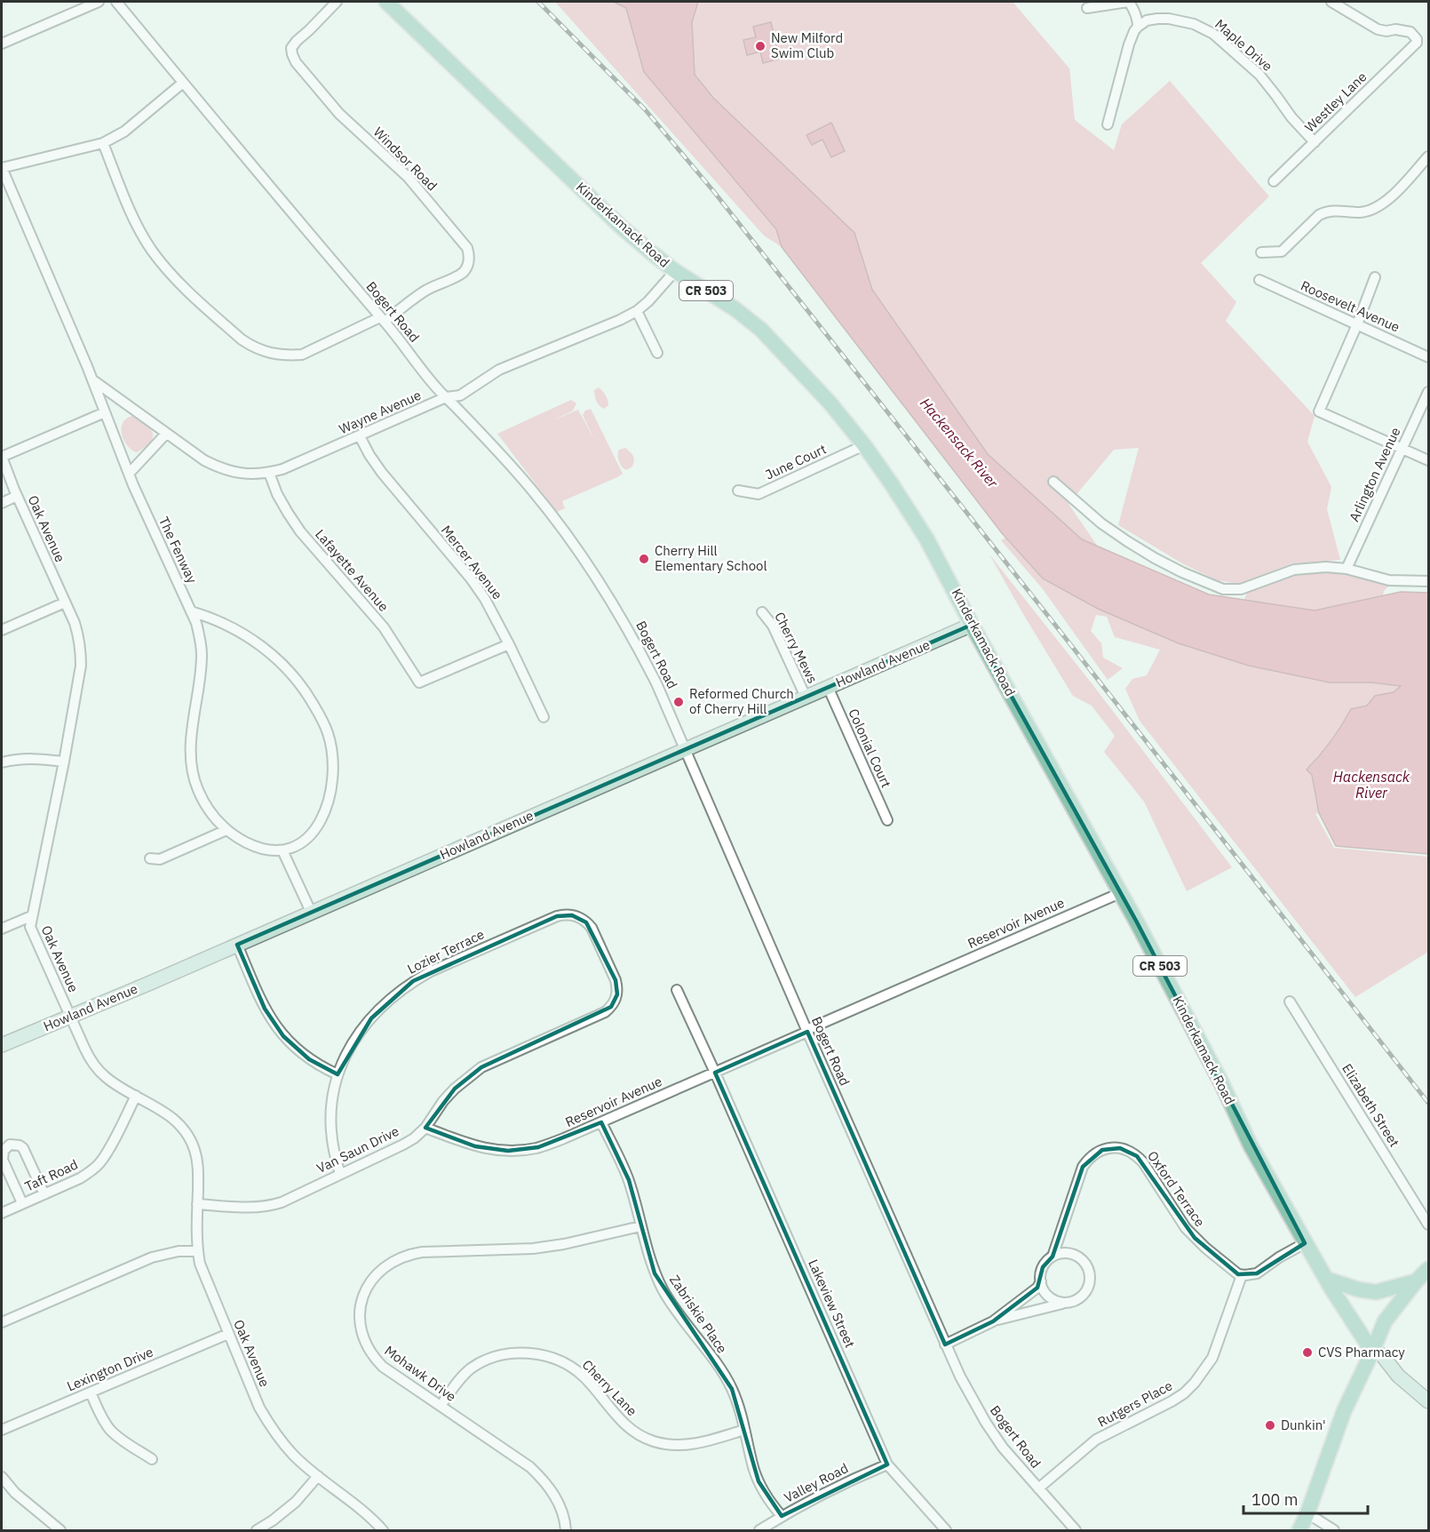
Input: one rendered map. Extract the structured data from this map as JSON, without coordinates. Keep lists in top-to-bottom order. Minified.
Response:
{"streets":{"main road":["Kinderkamack Road","CR 503"],"street":["Maple Drive","Westley Lane","Windsor Road","Roosevelt Avenue","Bogert Road","Wayne Avenue","June Court","Arlington Avenue","Oak Avenue","The Fenway","Mercer Avenue","Lafayette Avenue","Cherry Mews","Howland Avenue","Colonial Court","Reservoir Avenue","Lozier Terrace","Elizabeth Street","Van Saun Drive","Taft Road","Oxford Terrace","Lakeview Street","Zabriskie Place","Lexington Drive","Mohawk Drive","Cherry Lane","Rutgers Place","Valley Road"]},"crossings":[["Maple Drive","Westley Lane"],["Windsor Road","Bogert Road"],["Kinderkamack Road","Wayne Avenue"],["Kinderkamack Road","June Court"],["Kinderkamack Road","Howland Avenue"],["Kinderkamack Road","Reservoir Avenue"],["Bogert Road","Wayne Avenue"],["Bogert Road","Howland Avenue"],["Bogert Road","Reservoir Avenue"],["Bogert Road","Oxford Terrace"],["Bogert Road","Rutgers Place"],["Wayne Avenue","The Fenway"],["Wayne Avenue","Mercer Avenue"],["Wayne Avenue","Lafayette Avenue"],["Oak Avenue","Howland Avenue"],["Oak Avenue","Van Saun Drive"],["Oak Avenue","Taft Road"],["Oak Avenue","Lexington Drive"],["Mercer Avenue","Lafayette Avenue"],["Cherry Mews","Howland Avenue"],["Howland Avenue","Colonial Court"],["Reservoir Avenue","Van Saun Drive"],["Reservoir Avenue","Lakeview Street"],["Reservoir Avenue","Zabriskie Place"],["Lozier Terrace","Van Saun Drive"],["Oxford Terrace","Rutgers Place"],["Lakeview Street","Valley Road"],["Zabriskie Place","Mohawk Drive"],["Zabriskie Place","Cherry Lane"],["Zabriskie Place","Valley Road"],["Mohawk Drive","Cherry Lane"]],"water":["Hackensack River"],"places":["New Milford Swim Club","Cherry Hill Elementary School","Reformed Church of Cherry Hill","CVS Pharmacy","Dunkin'"],"scale_bar":"100 m"}
